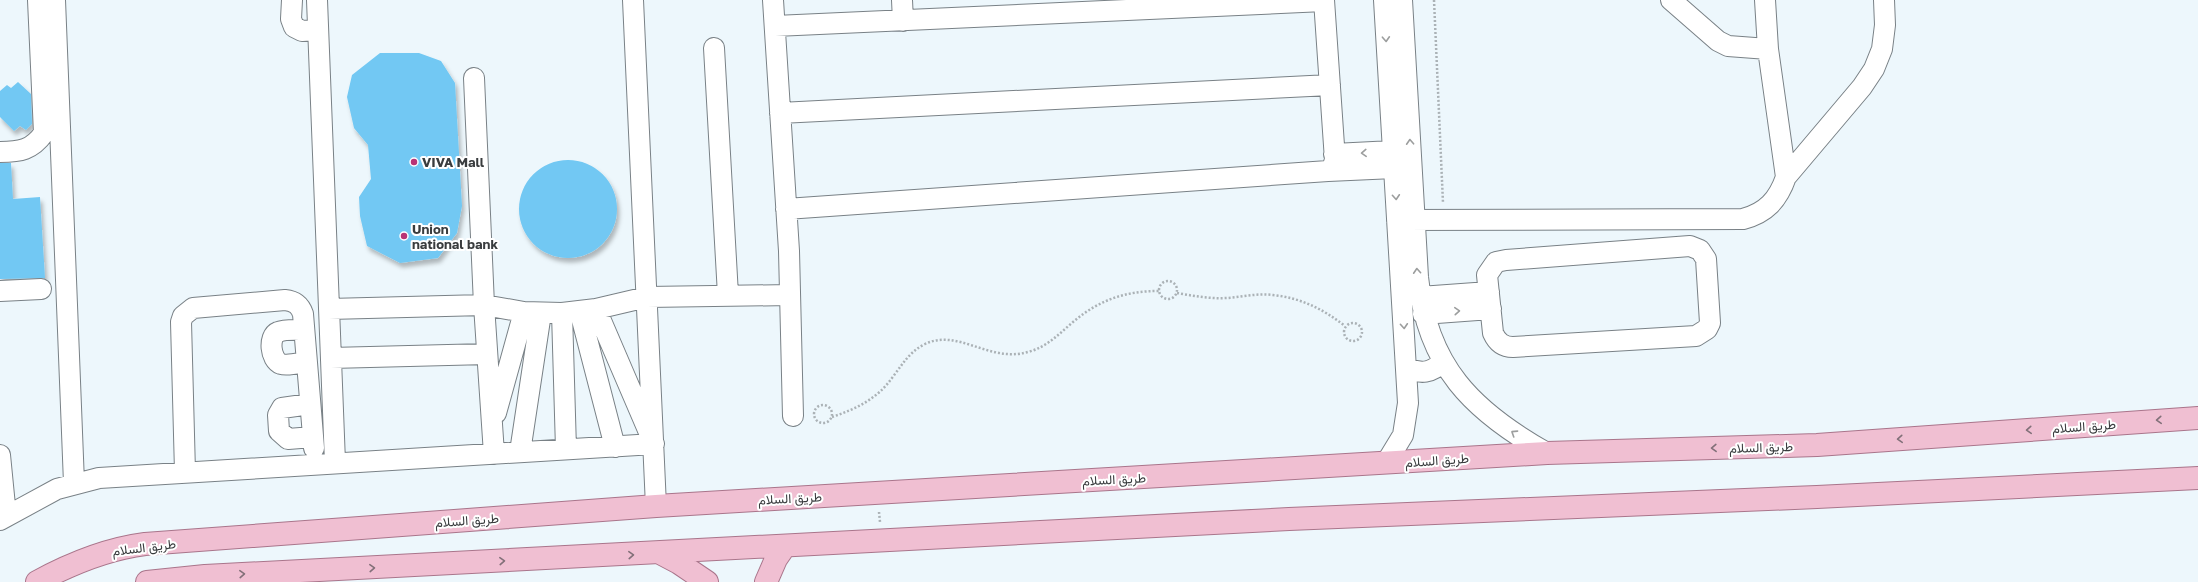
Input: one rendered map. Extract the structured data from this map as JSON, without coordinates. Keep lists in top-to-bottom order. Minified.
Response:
{"streets":{"main road":["طريق السلام"]},"places":["VIVA Mall","Union national bank"]}
